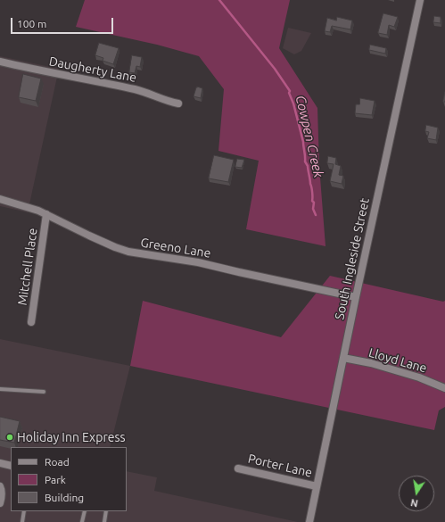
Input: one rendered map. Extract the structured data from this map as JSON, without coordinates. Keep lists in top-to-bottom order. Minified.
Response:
{"streets":{"street":["Daugherty Lane","Greeno Lane","South Ingleside Street","Mitchell Place","Lloyd Lane","Porter Lane"]},"crossings":[["Greeno Lane","South Ingleside Street"],["Greeno Lane","Mitchell Place"],["South Ingleside Street","Lloyd Lane"],["South Ingleside Street","Porter Lane"]],"water":["Cowpen Creek"],"places":["Holiday Inn Express"],"legend":["Road","Park","Building"],"scale_bar":"100 m","north":"bottom"}
